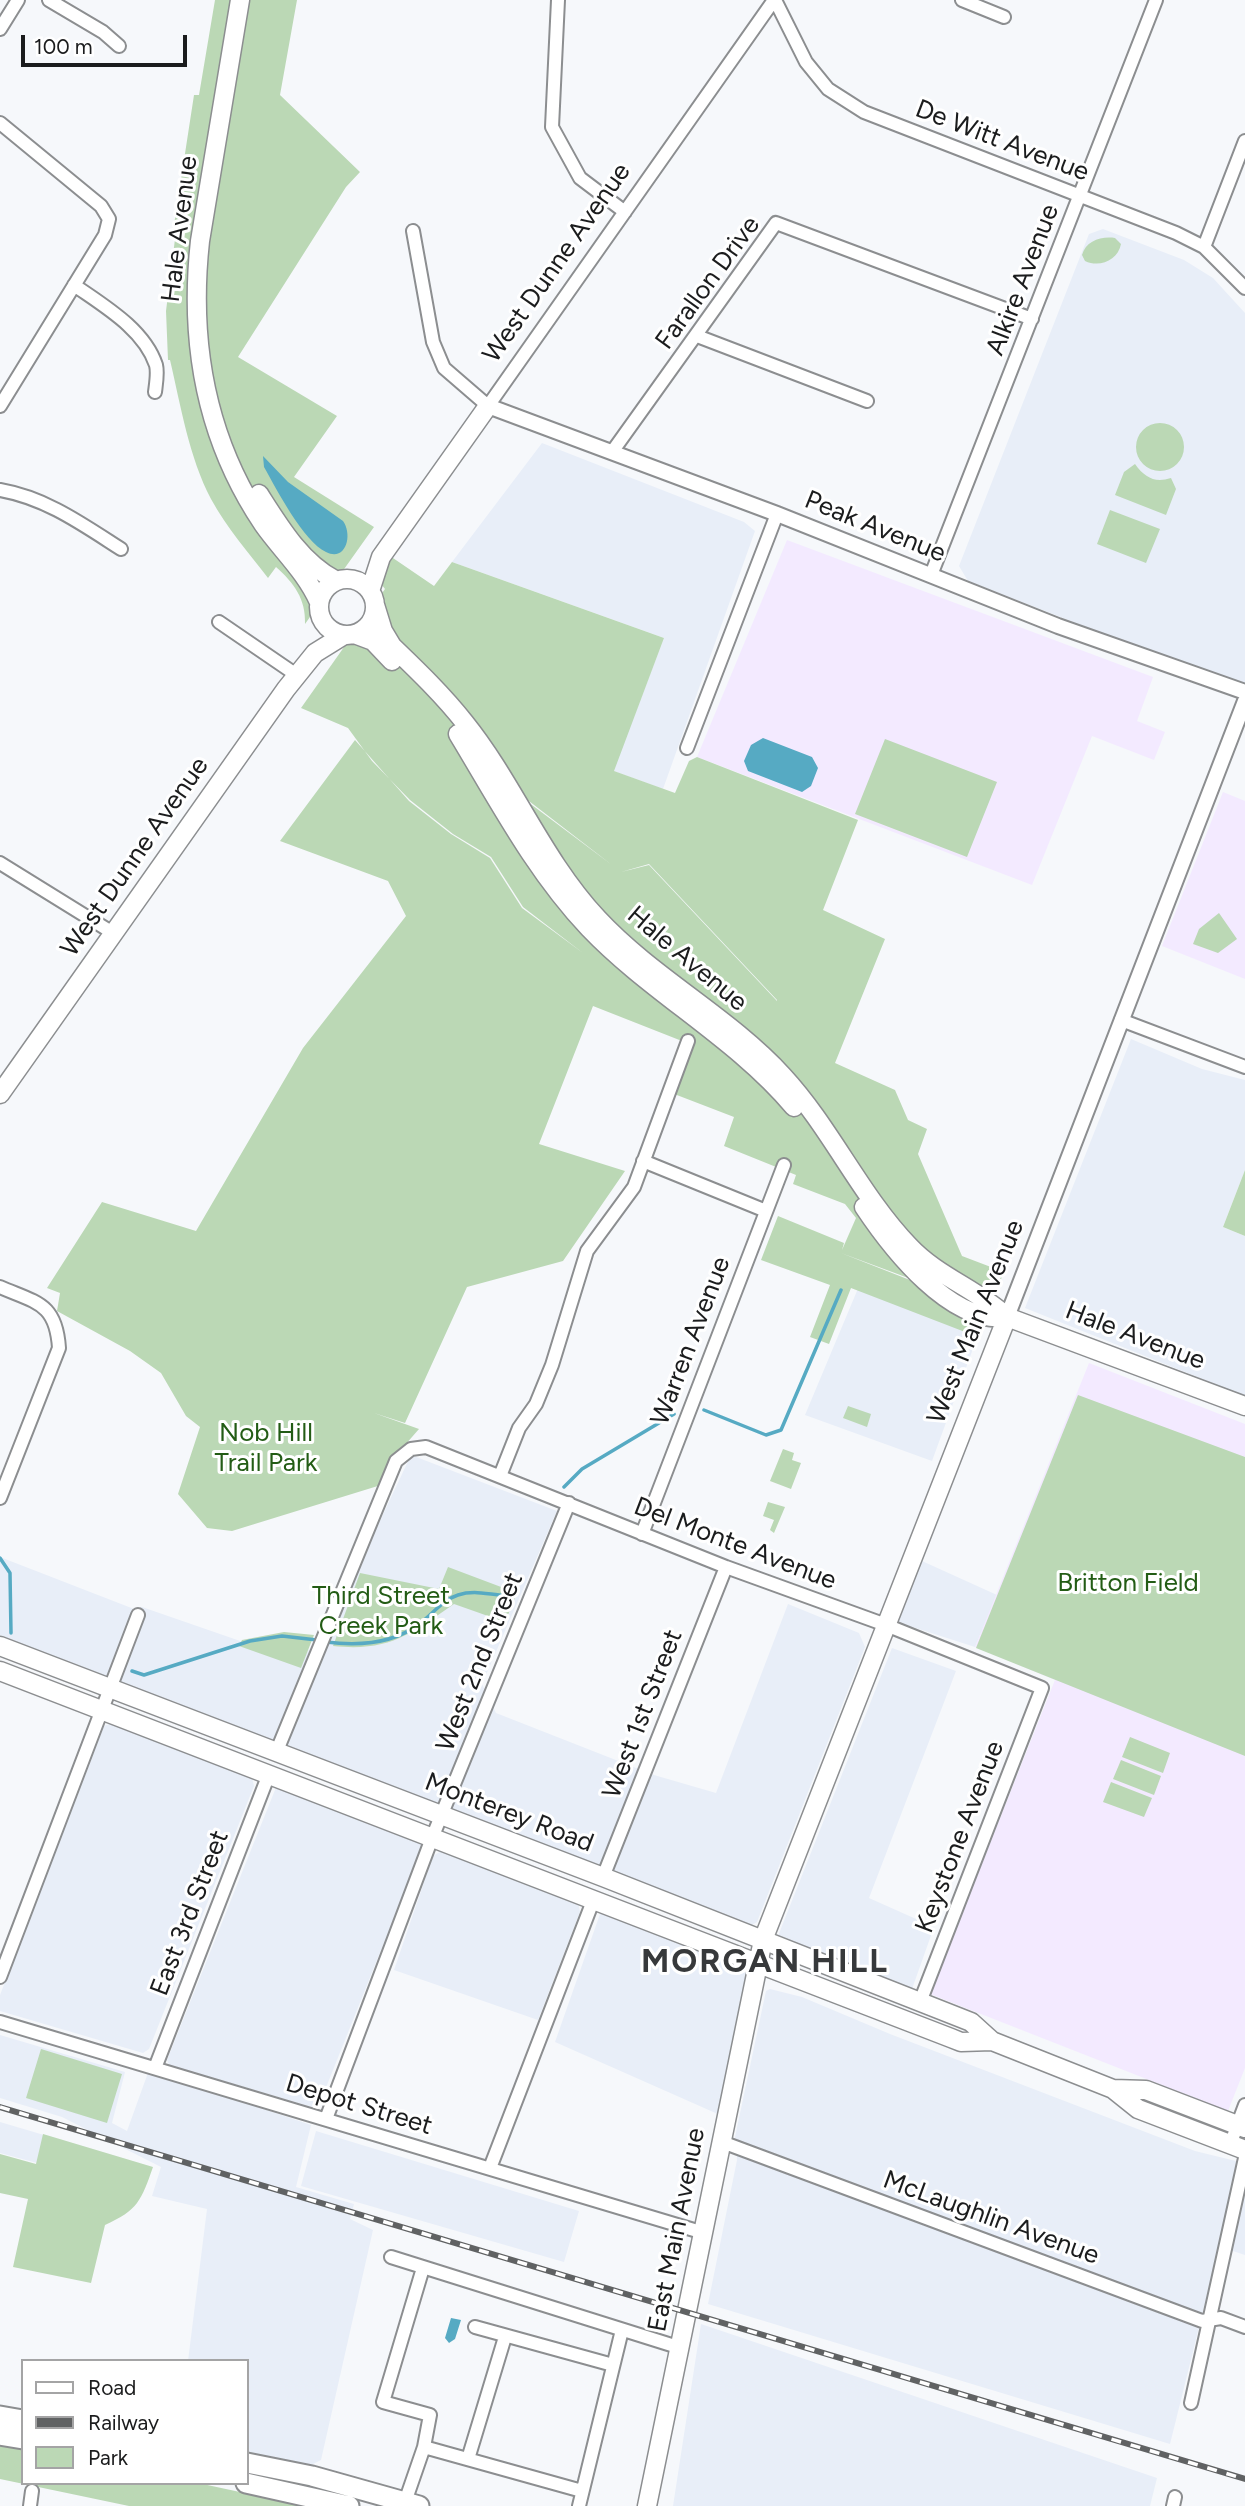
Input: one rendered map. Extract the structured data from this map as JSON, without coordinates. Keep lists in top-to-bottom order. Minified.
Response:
{"streets":{"main road":["Hale Avenue","West Dunne Avenue","West Main Avenue","Monterey Road","East Main Avenue"],"street":["De Witt Avenue","Alkire Avenue","Farallon Drive","Peak Avenue","Warren Avenue","Del Monte Avenue","West 2nd Street","West 1st Street","Keystone Avenue","East 3rd Street","Depot Street","McLaughlin Avenue"]},"crossings":[["De Witt Avenue","West Dunne Avenue"],["De Witt Avenue","Alkire Avenue"],["Hale Avenue","West Dunne Avenue"],["Hale Avenue","West Main Avenue"],["West Dunne Avenue","Peak Avenue"],["Alkire Avenue","Farallon Drive"],["Alkire Avenue","Peak Avenue"],["Farallon Drive","Peak Avenue"],["West Main Avenue","Del Monte Avenue"],["West Main Avenue","Monterey Road"],["West Main Avenue","East Main Avenue"],["Warren Avenue","Del Monte Avenue"],["Del Monte Avenue","West 2nd Street"],["Del Monte Avenue","West 1st Street"],["Del Monte Avenue","Monterey Road"],["Del Monte Avenue","Keystone Avenue"],["West 2nd Street","Monterey Road"],["West 2nd Street","Depot Street"],["West 1st Street","Monterey Road"],["Monterey Road","Keystone Avenue"],["Monterey Road","East 3rd Street"],["Monterey Road","East Main Avenue"],["East 3rd Street","Depot Street"],["Depot Street","East Main Avenue"],["McLaughlin Avenue","East Main Avenue"]],"districts":["MORGAN HILL"],"parks":["Nob Hill Trail Park","Britton Field","Third Street Creek Park"],"legend":["Road","Railway","Park"],"scale_bar":"100 m"}
